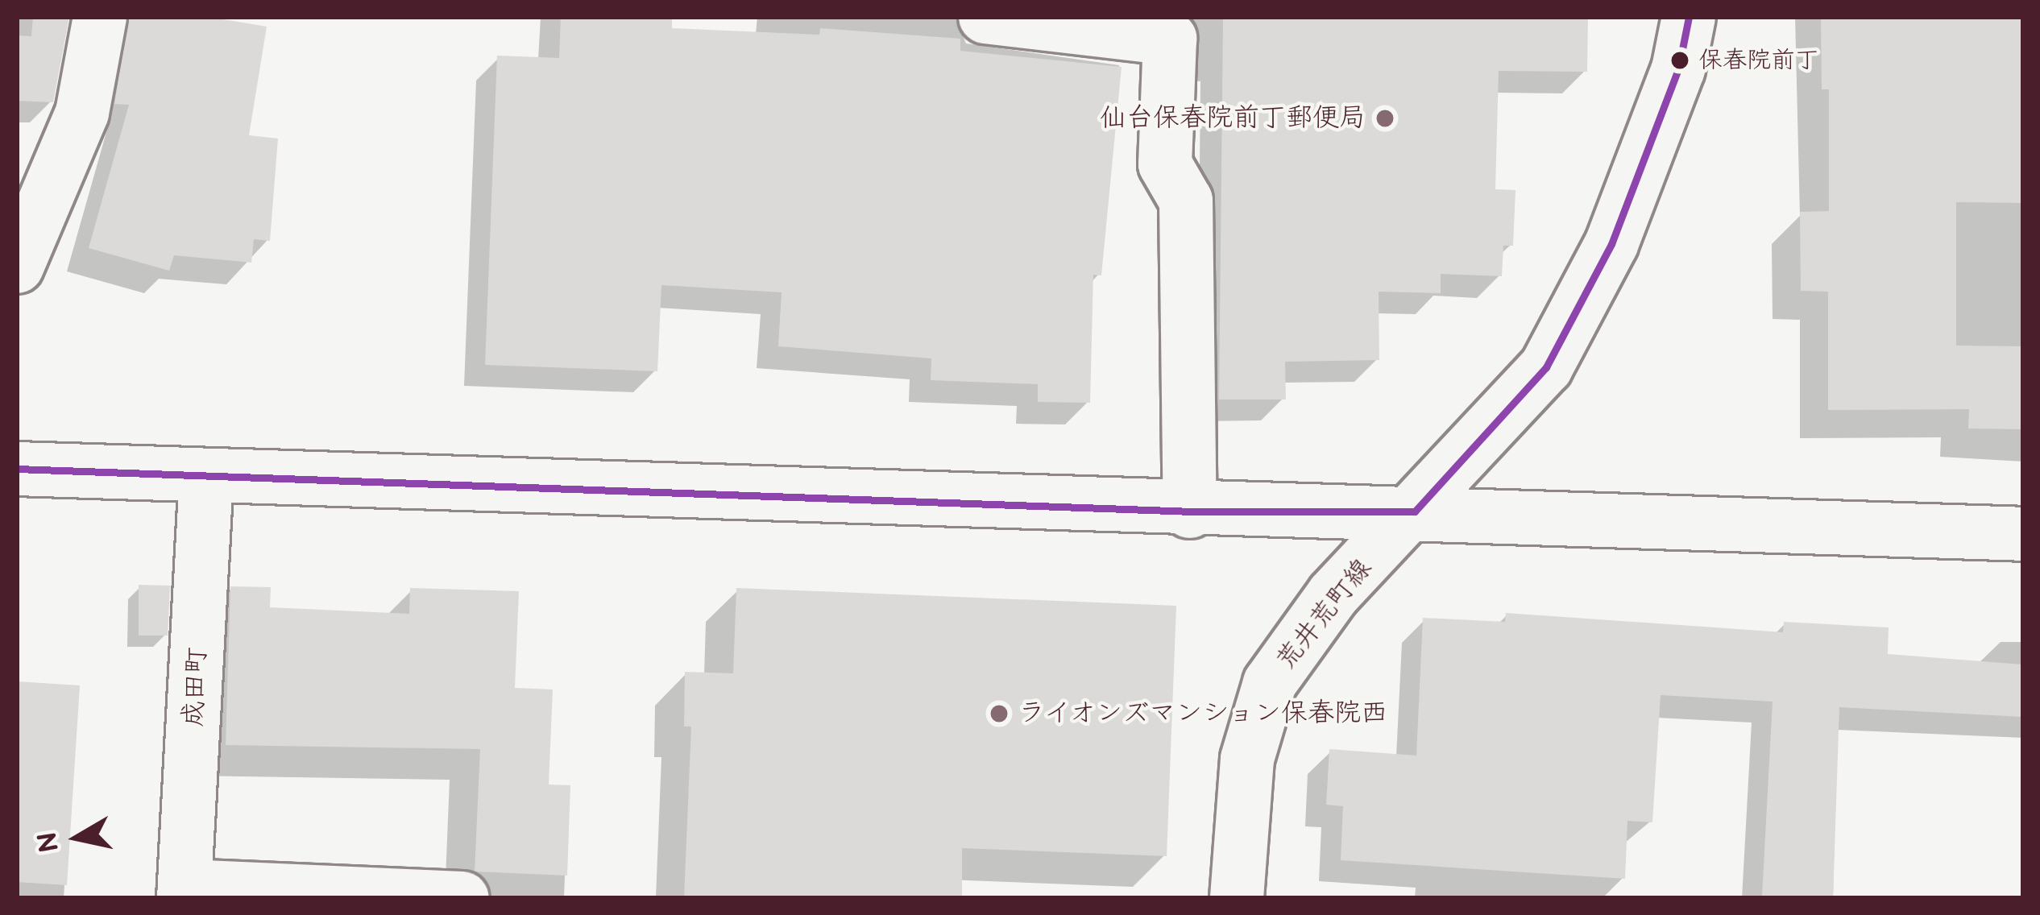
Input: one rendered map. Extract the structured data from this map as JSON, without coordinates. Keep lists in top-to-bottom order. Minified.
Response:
{"streets":{"street":["荒井荒町線","成田町"]},"places":["保春院前丁","仙台保春院前丁郵便局","ライオンズマンション保春院西"],"north":"left"}
